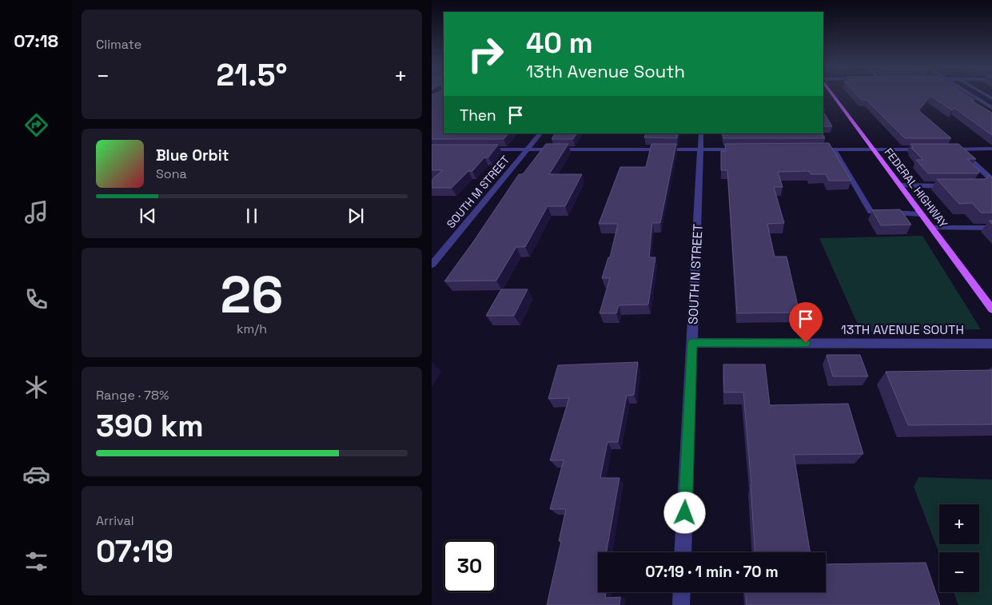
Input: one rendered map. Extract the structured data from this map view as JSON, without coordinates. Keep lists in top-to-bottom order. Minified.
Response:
{"streets":{"main road":["FEDERAL HIGHWAY"],"street":["SOUTH M STREET","SOUTH N STREET","13TH AVENUE SOUTH"]},"crossings":[["SOUTH N STREET","13TH AVENUE SOUTH"]],"page":{"tabs":"07:18","tile":["Climate",["26","km/h"],["Range · 78%","390 km"],["Arrival","07:19"]],"turn":["40 m","13th Avenue South"],"heat":["−","21.5°","+"],"then":"Then","song":["Blue Orbit","Sona"],"map_buttons":["+","−"],"limit":"30","trip":"07:19 · 1 min · 70 m"}}
